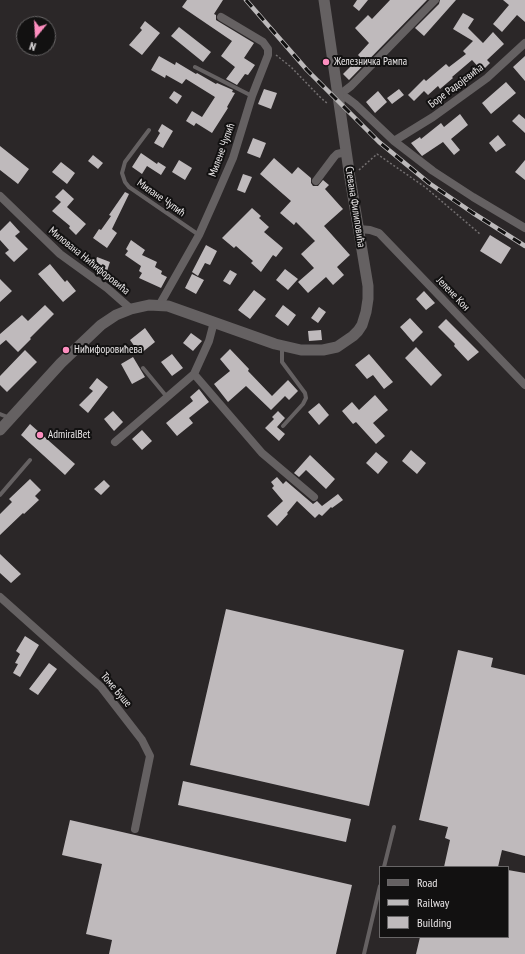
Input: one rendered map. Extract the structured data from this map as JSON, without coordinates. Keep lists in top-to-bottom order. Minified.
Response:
{"streets":{"main road":["Стевана Филиповића"],"street":["Боре Радојевића","Милене Чупић","Милована Нићифоровића","Јелене Кон","Томе Буше"],"lane":["Милане Чупић"]},"crossings":[["Милене Чупић","Милане Чупић"],["Милене Чупић","Стевана Филиповића"],["Стевана Филиповића","Милована Нићифоровића"],["Стевана Филиповића","Јелене Кон"]],"places":["Железничка Рампа","Нићифоровићева","AdmiralBet"],"legend":["Road","Railway","Building"],"north":"bottom"}
